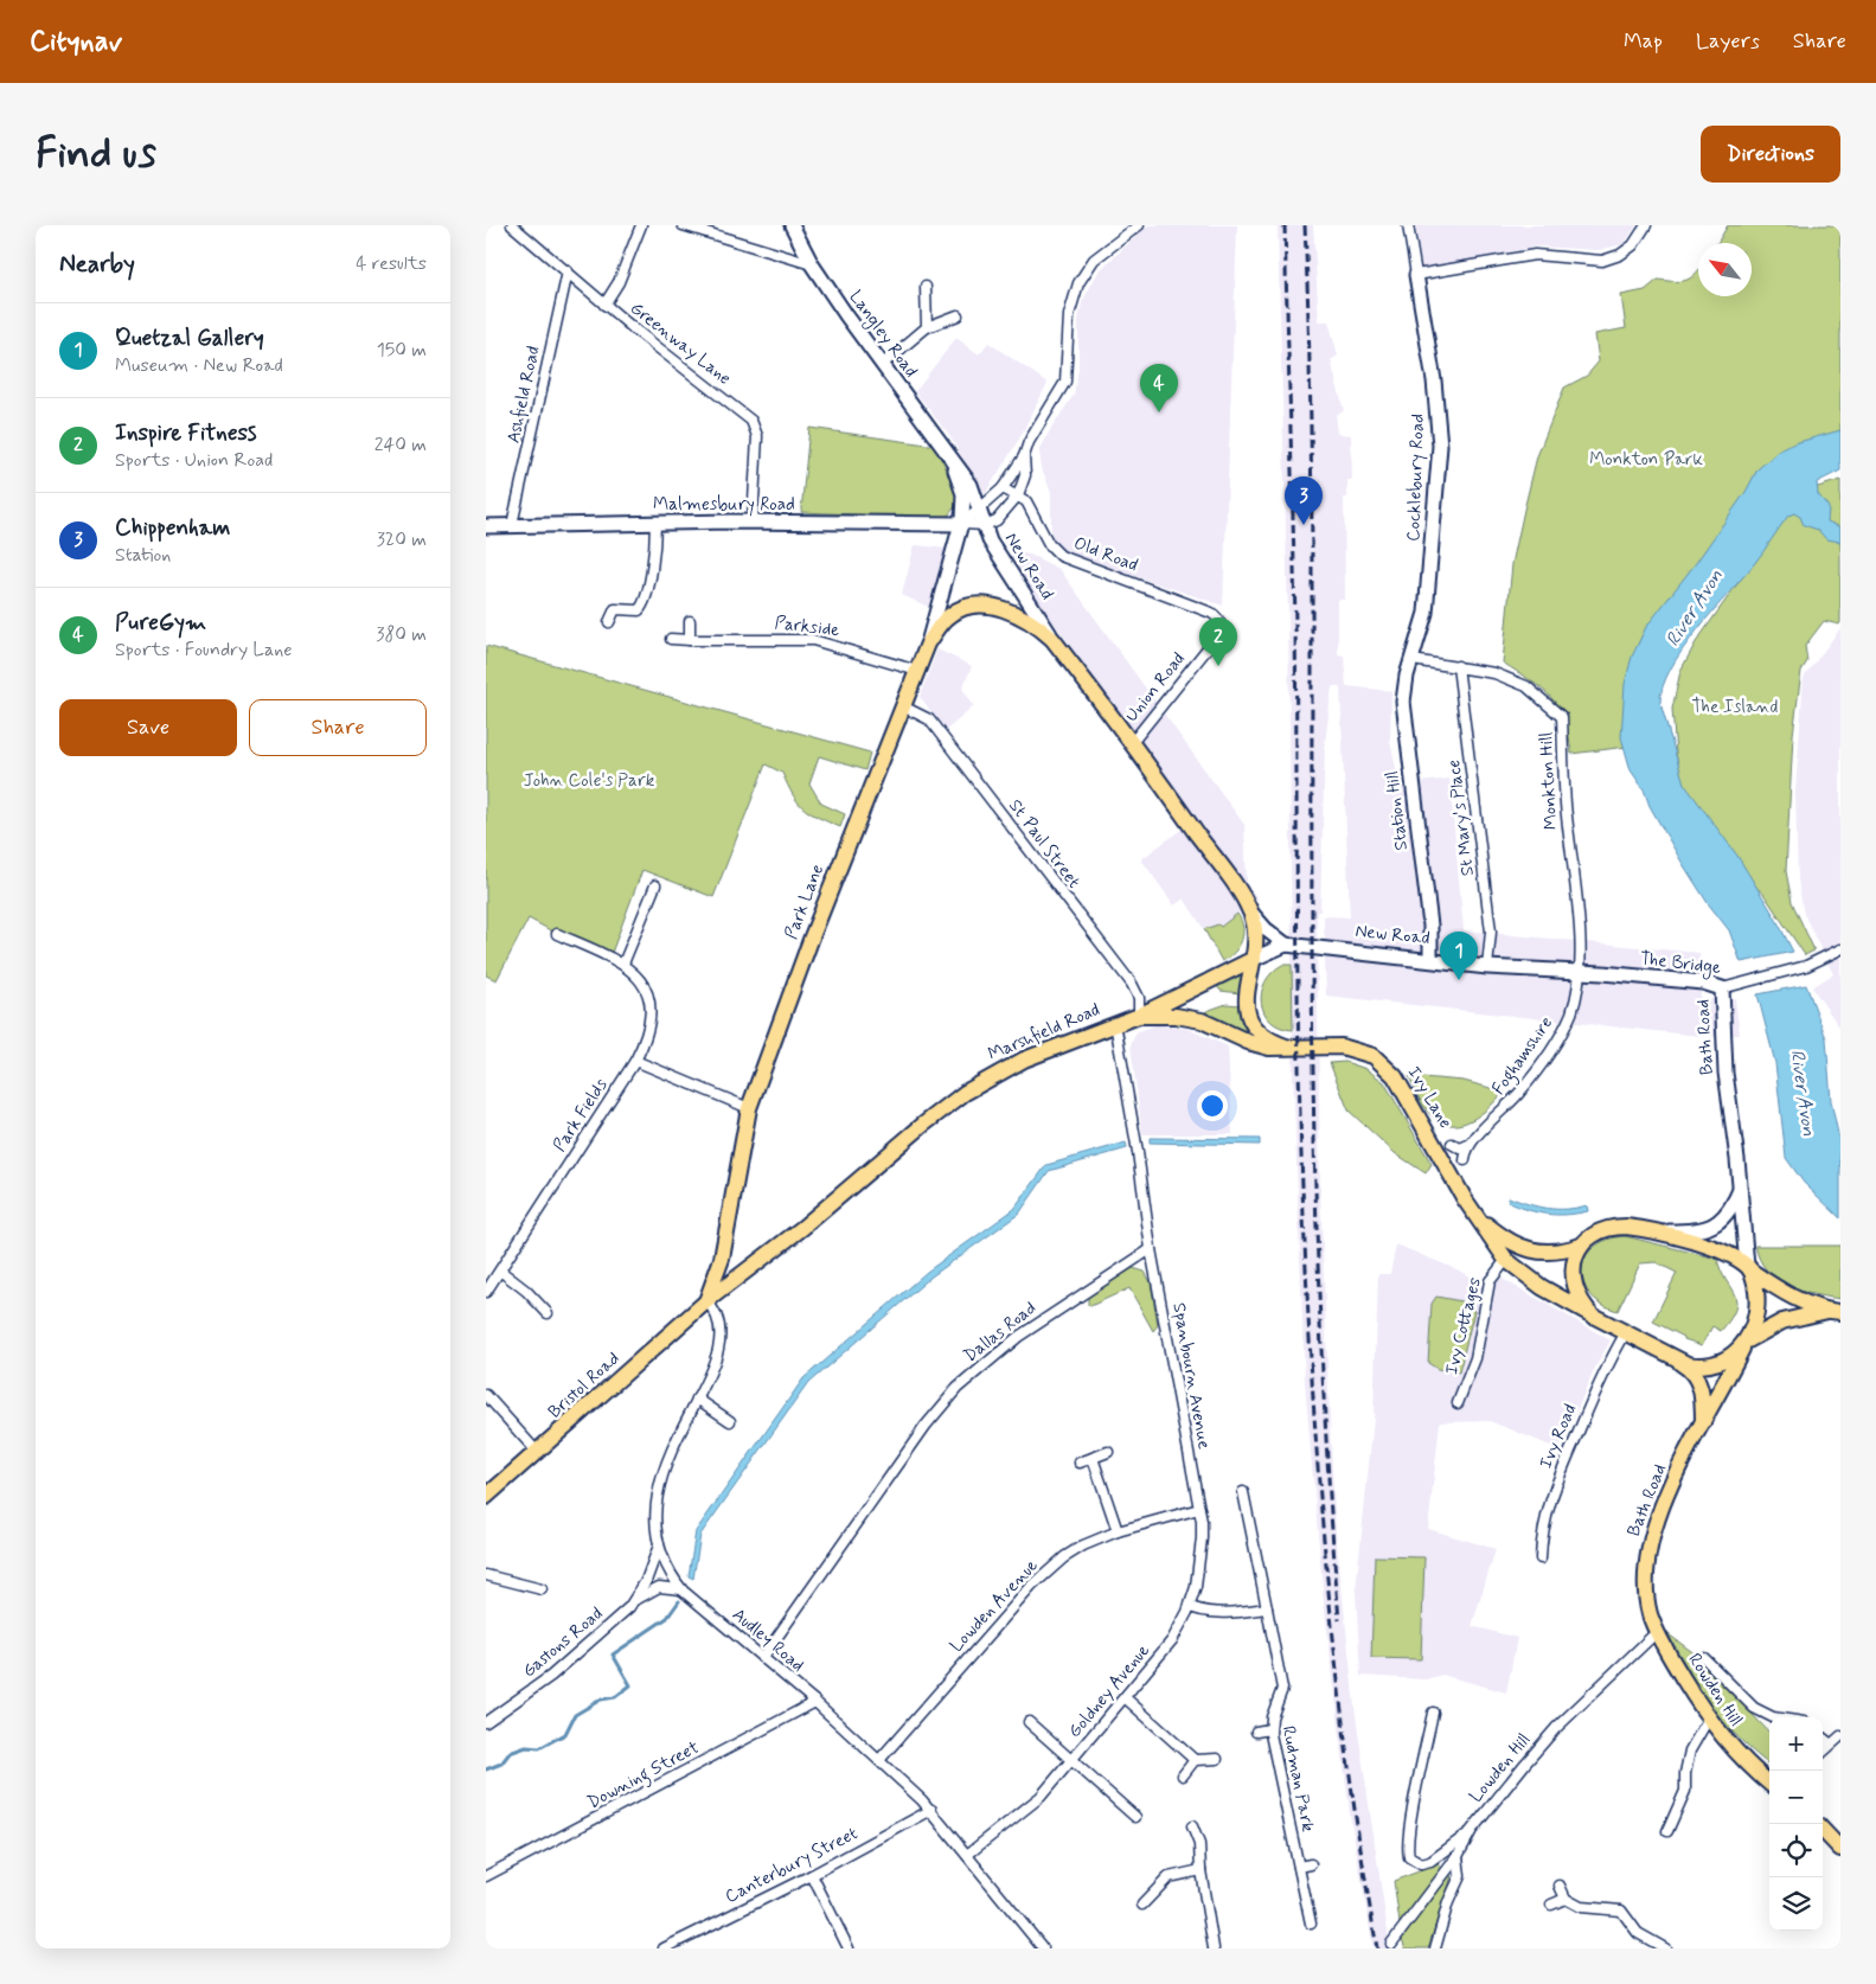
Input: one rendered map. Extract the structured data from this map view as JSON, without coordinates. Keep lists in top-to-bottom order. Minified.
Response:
{"streets":{"main road":["New Road","Park Lane","Marshfield Road","Bath Road","Ivy Lane","Bristol Road","Rowden Hill"],"street":["Langley Road","Greenway Lane","Ashfield Road","Cocklebury Road","Malmesbury Road","Old Road","Parkside","Union Road","Monkton Hill","Station Hill","St Mary's Place","St Paul Street","The Bridge","Foghamshire","Park Fields","Ivy Cottages","Dallas Road","Spanbourn Avenue","Ivy Road","Lowden Avenue","Audley Road","Gastons Road","Goldney Avenue","Lowden Hill","Downing Street","Rudman Park","Canterbury Street"]},"crossings":[["Langley Road","Malmesbury Road"],["Langley Road","New Road"],["Langley Road","Park Lane"],["Greenway Lane","Ashfield Road"],["Greenway Lane","Malmesbury Road"],["Ashfield Road","Malmesbury Road"],["Cocklebury Road","Monkton Hill"],["Cocklebury Road","Station Hill"],["Malmesbury Road","Park Lane"],["Old Road","Union Road"],["New Road","Union Road"],["New Road","Monkton Hill"],["New Road","Station Hill"],["New Road","St Mary's Place"],["New Road","Park Lane"],["New Road","The Bridge"],["New Road","Marshfield Road"],["New Road","Foghamshire"],["New Road","Ivy Lane"],["Parkside","Park Lane"],["Monkton Hill","Station Hill"],["Monkton Hill","St Mary's Place"],["Monkton Hill","The Bridge"],["Monkton Hill","Foghamshire"],["St Paul Street","Park Lane"],["St Paul Street","Marshfield Road"],["St Paul Street","Ivy Lane"],["Park Lane","Marshfield Road"],["Park Lane","Bristol Road"],["Park Lane","Audley Road"],["The Bridge","Bath Road"],["The Bridge","Foghamshire"],["Marshfield Road","Ivy Lane"],["Marshfield Road","Bristol Road"],["Marshfield Road","Audley Road"],["Bath Road","Ivy Lane"],["Bath Road","Ivy Road"],["Bath Road","Rowden Hill"],["Bath Road","Lowden Hill"],["Ivy Lane","Ivy Cottages"],["Ivy Lane","Ivy Road"],["Dallas Road","Spanbourn Avenue"],["Dallas Road","Audley Road"],["Spanbourn Avenue","Lowden Avenue"],["Spanbourn Avenue","Goldney Avenue"],["Bristol Road","Audley Road"],["Lowden Avenue","Audley Road"],["Lowden Avenue","Goldney Avenue"],["Audley Road","Gastons Road"],["Audley Road","Goldney Avenue"],["Audley Road","Downing Street"],["Audley Road","Canterbury Street"],["Rowden Hill","Lowden Hill"]],"water":["River Avon"],"parks":["Monkton Park","The Island","John Cole's Park"],"north":"top left","page":{"header":"Citynav","nav":["Map","Layers","Share"],"buttons":["Directions",["Save","Share"]],"title":"Find us","heading":["Nearby","4 results"],"list":[{"mark":"1","name":"Quetzal Gallery","note":"Museum · New Road","value":"150 m"},{"mark":"2","name":"Inspire Fitness","note":"Sports · Union Road","value":"240 m"},{"mark":"3","name":"Chippenham","note":"Station","value":"320 m"},{"mark":"4","name":"PureGym","note":"Sports · Foundry Lane","value":"380 m"}],"pins":["4","3","2","1"],"map_buttons":["+","−"]}}
